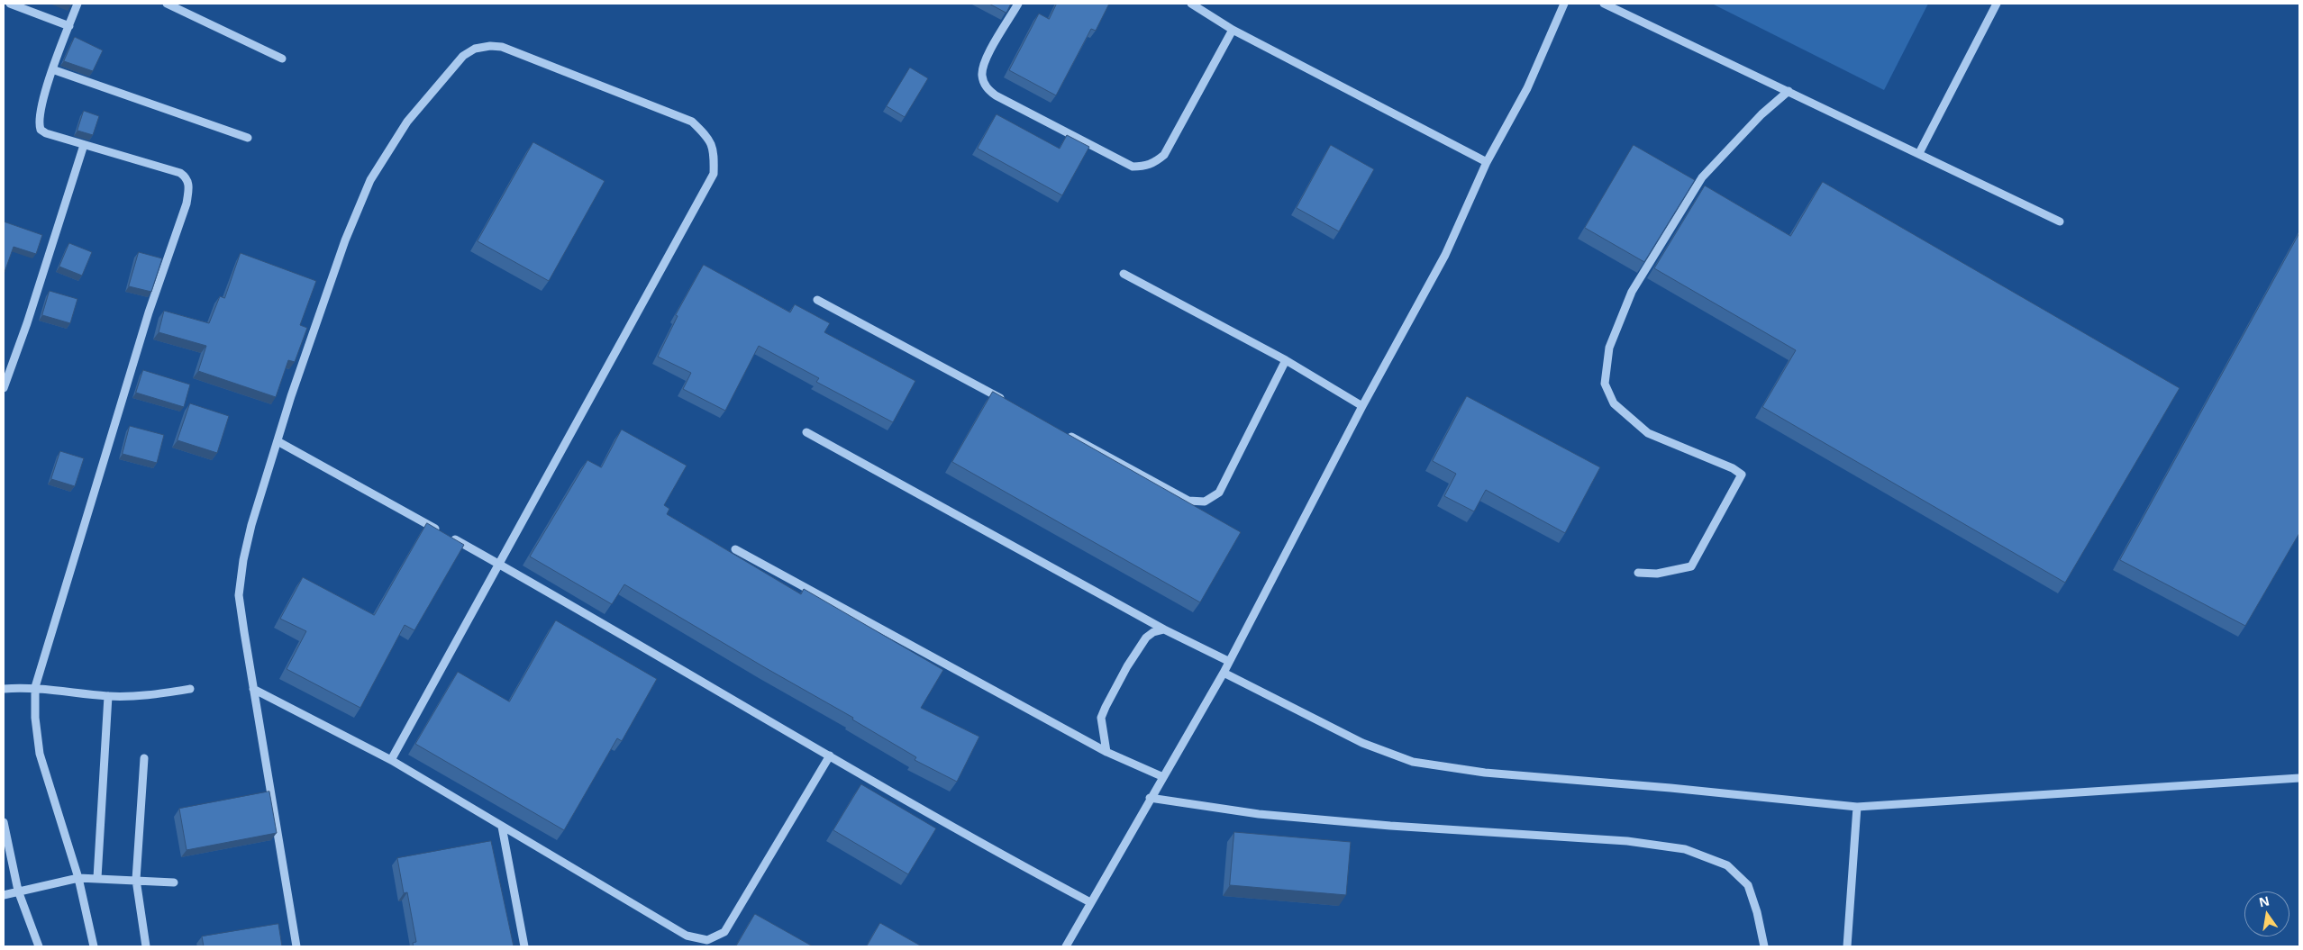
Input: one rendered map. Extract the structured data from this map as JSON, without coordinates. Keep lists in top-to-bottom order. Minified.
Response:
{"north":"top"}
